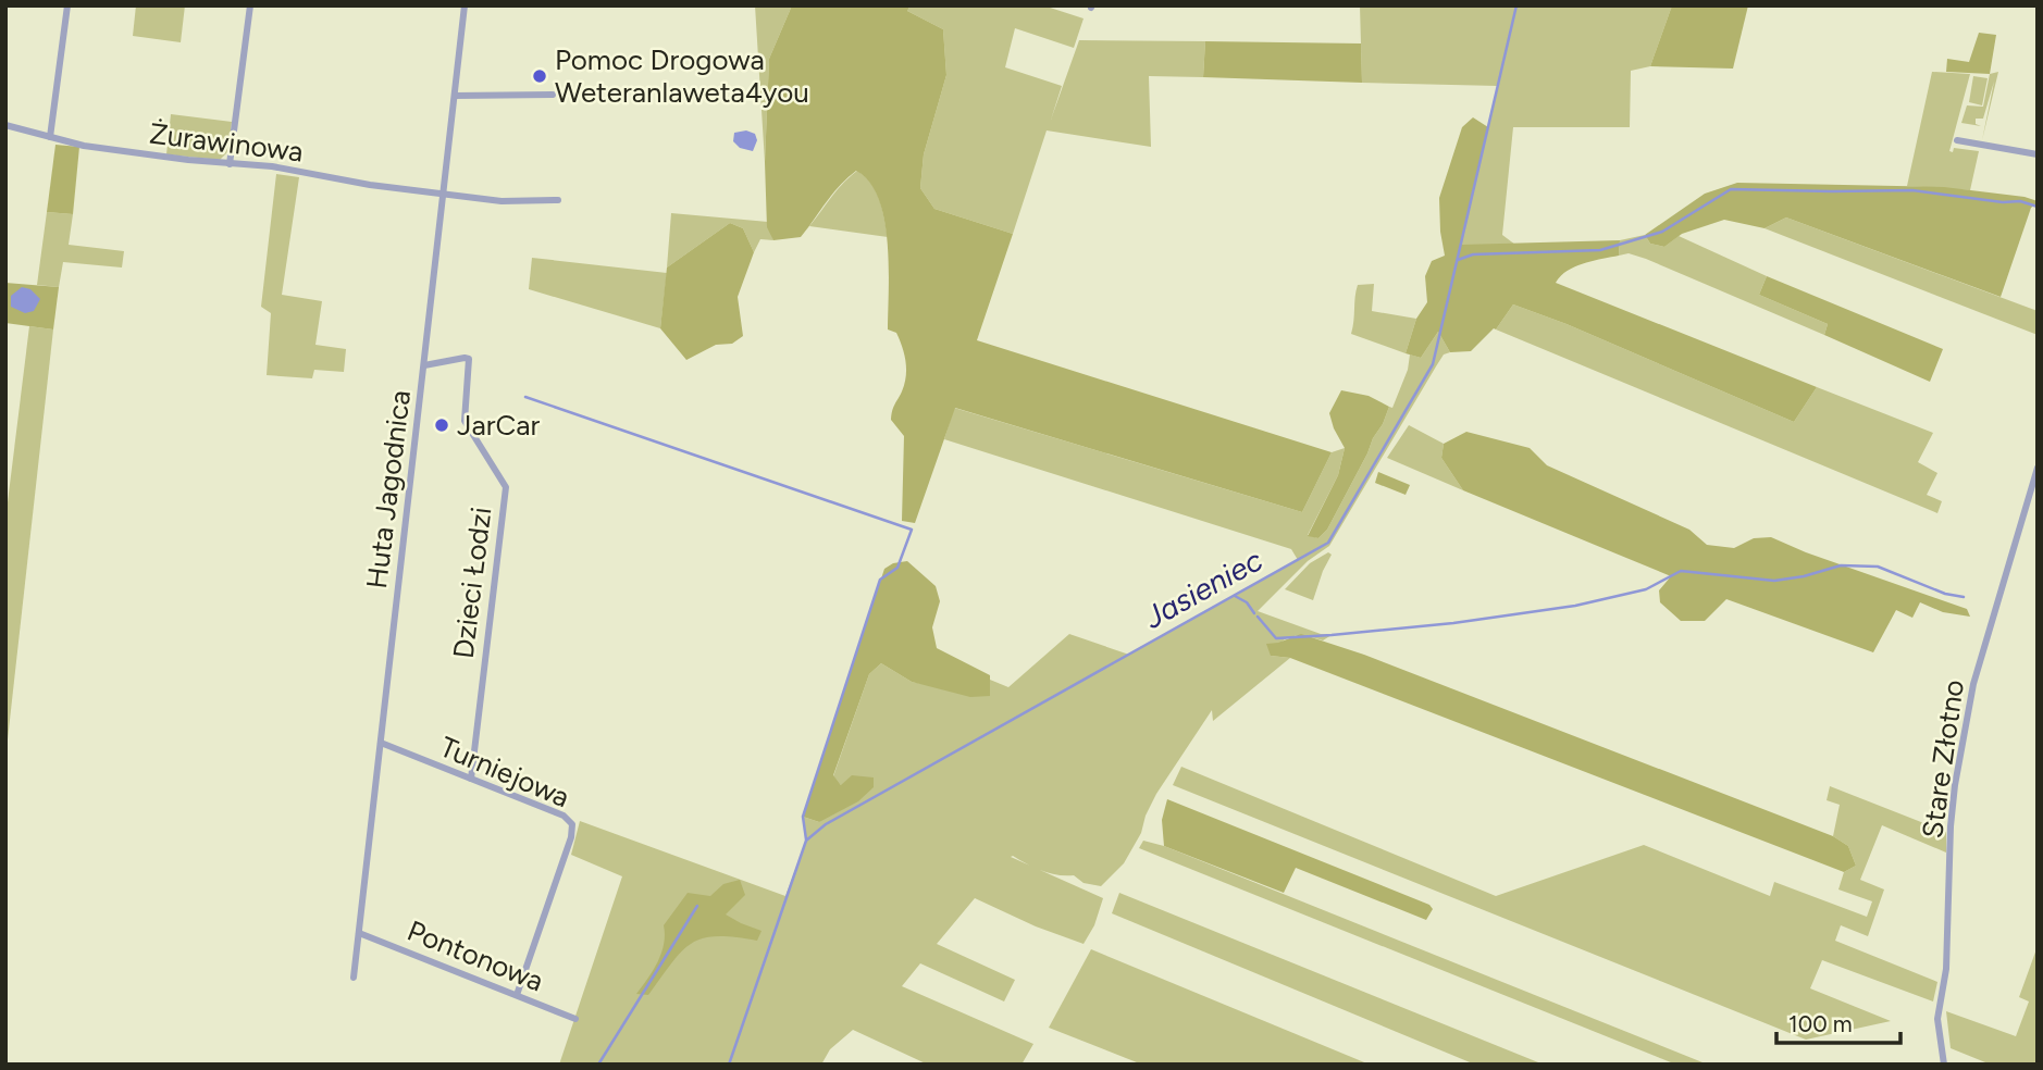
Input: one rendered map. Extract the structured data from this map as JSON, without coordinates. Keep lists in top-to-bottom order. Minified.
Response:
{"streets":{"street":["Żurawinowa","Huta Jagodnica","Dzieci Łodzi","Stare Złotno","Turniejowa","Pontonowa"]},"crossings":[["Żurawinowa","Huta Jagodnica"],["Huta Jagodnica","Dzieci Łodzi"],["Huta Jagodnica","Turniejowa"],["Huta Jagodnica","Pontonowa"],["Dzieci Łodzi","Turniejowa"],["Turniejowa","Pontonowa"]],"water":["Jasieniec"],"places":["Pomoc Drogowa Weteranlaweta4you","JarCar"],"scale_bar":"100 m"}
